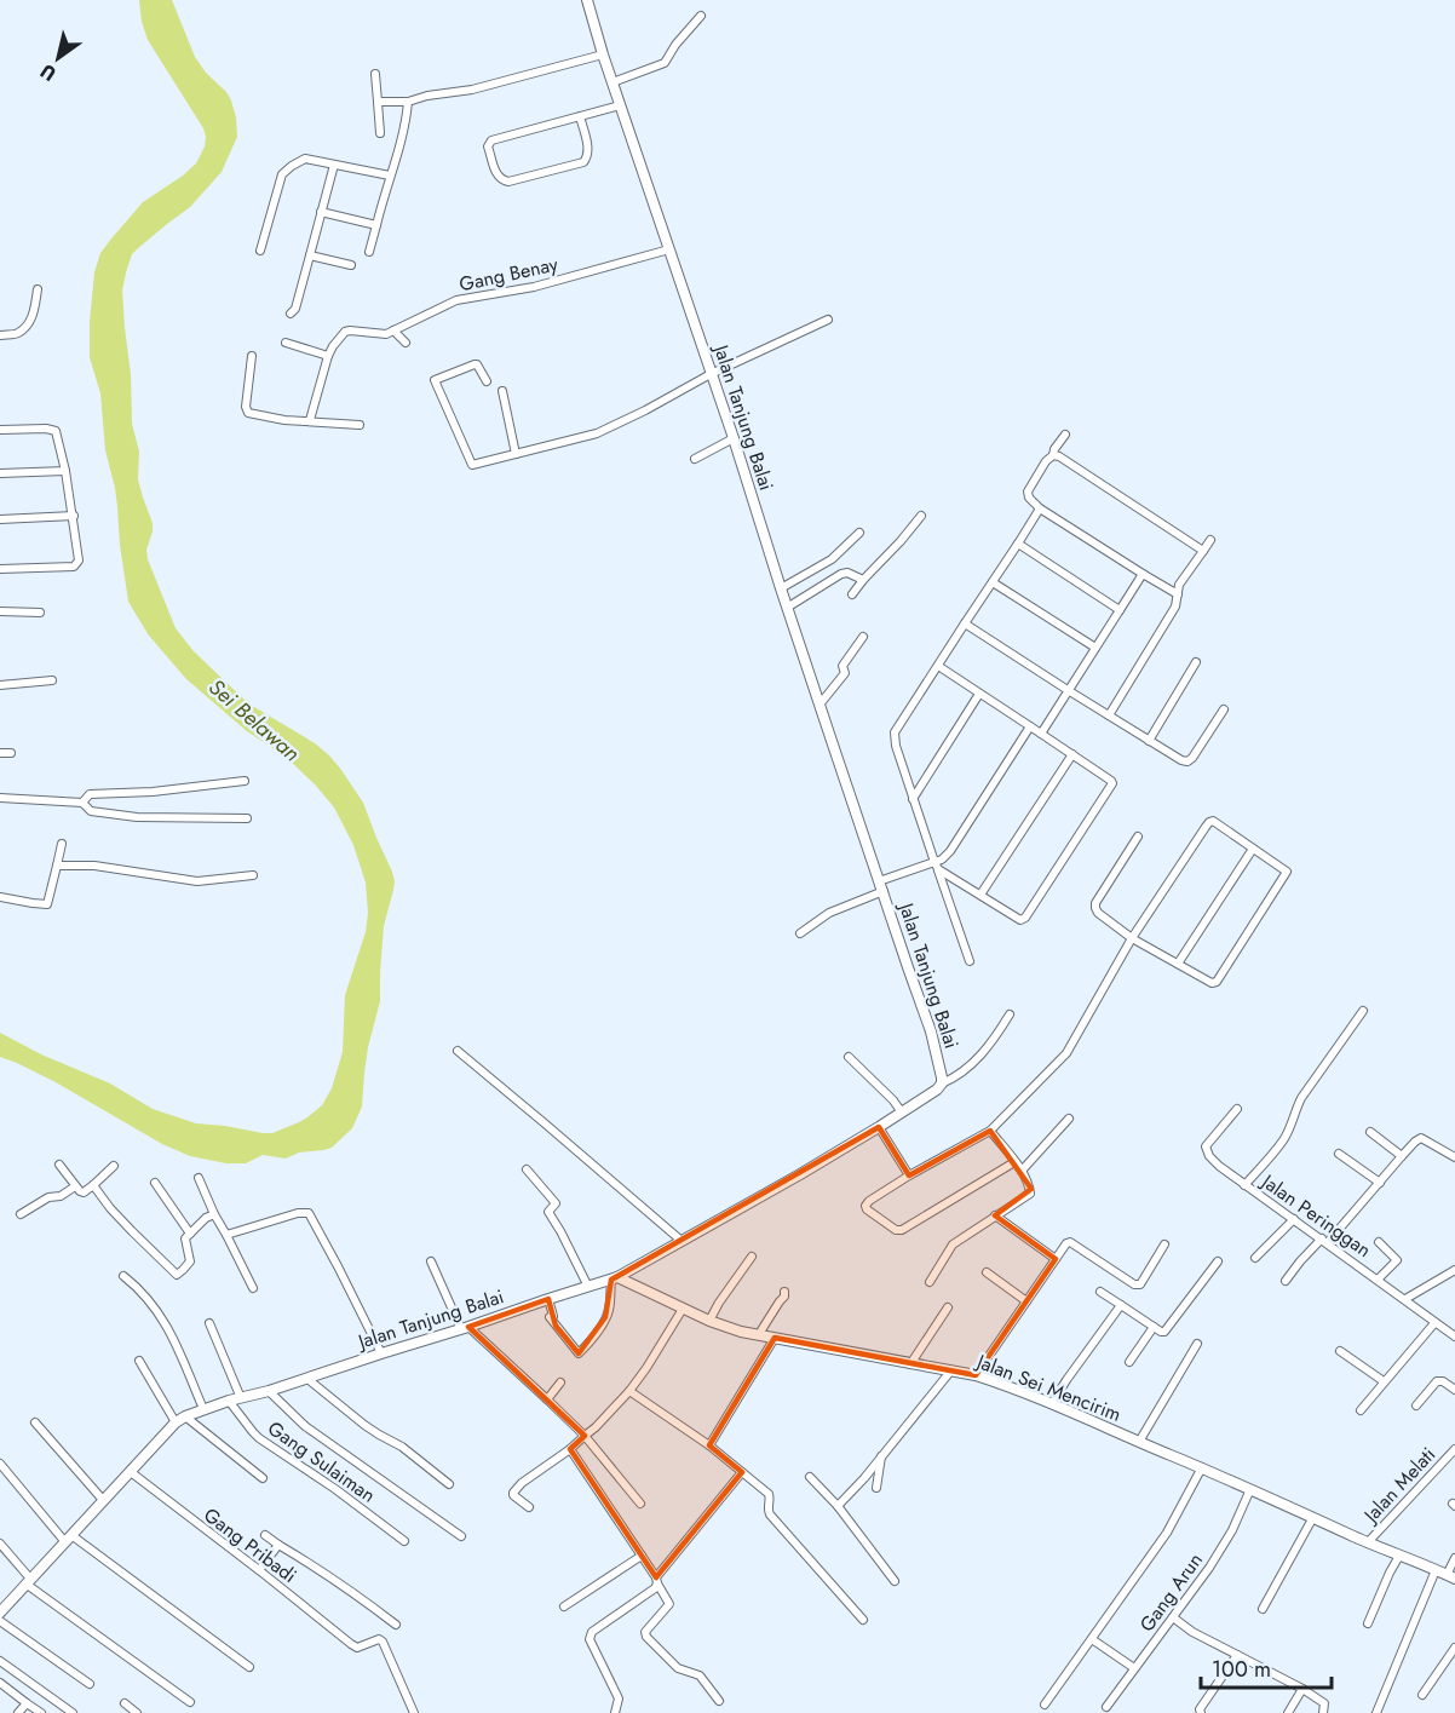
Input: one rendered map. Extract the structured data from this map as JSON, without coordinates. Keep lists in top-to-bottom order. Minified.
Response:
{"streets":{"street":["Gang Benay","Jalan Tanjung Balai","Jalan Peringgan","Jalan Sei Mencirim","Gang Sulaiman","Jalan Melati","Gang Pribadi","Gang Arun"]},"crossings":[["Gang Benay","Jalan Tanjung Balai"],["Jalan Tanjung Balai","Jalan Sei Mencirim"],["Jalan Tanjung Balai","Gang Sulaiman"],["Jalan Tanjung Balai","Gang Pribadi"],["Jalan Sei Mencirim","Jalan Melati"],["Jalan Sei Mencirim","Gang Arun"]],"water":["Sei Belawan"],"scale_bar":"100 m","north":"bottom left"}
